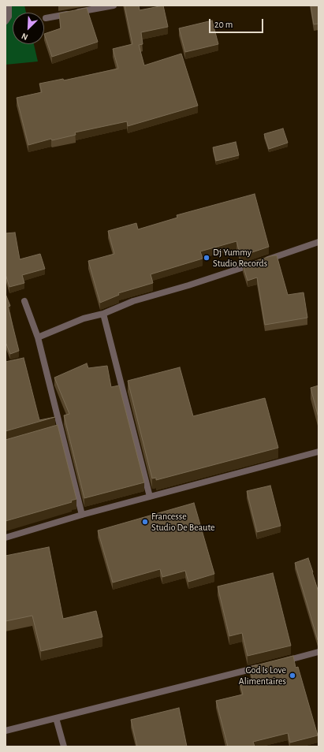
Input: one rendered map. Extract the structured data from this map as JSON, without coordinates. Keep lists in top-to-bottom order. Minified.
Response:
{"places":["Dj Yummy Studio Records","Francesse Studio De Beaute","God Is Love Alimentaires"],"scale_bar":"20 m","north":"bottom left"}
